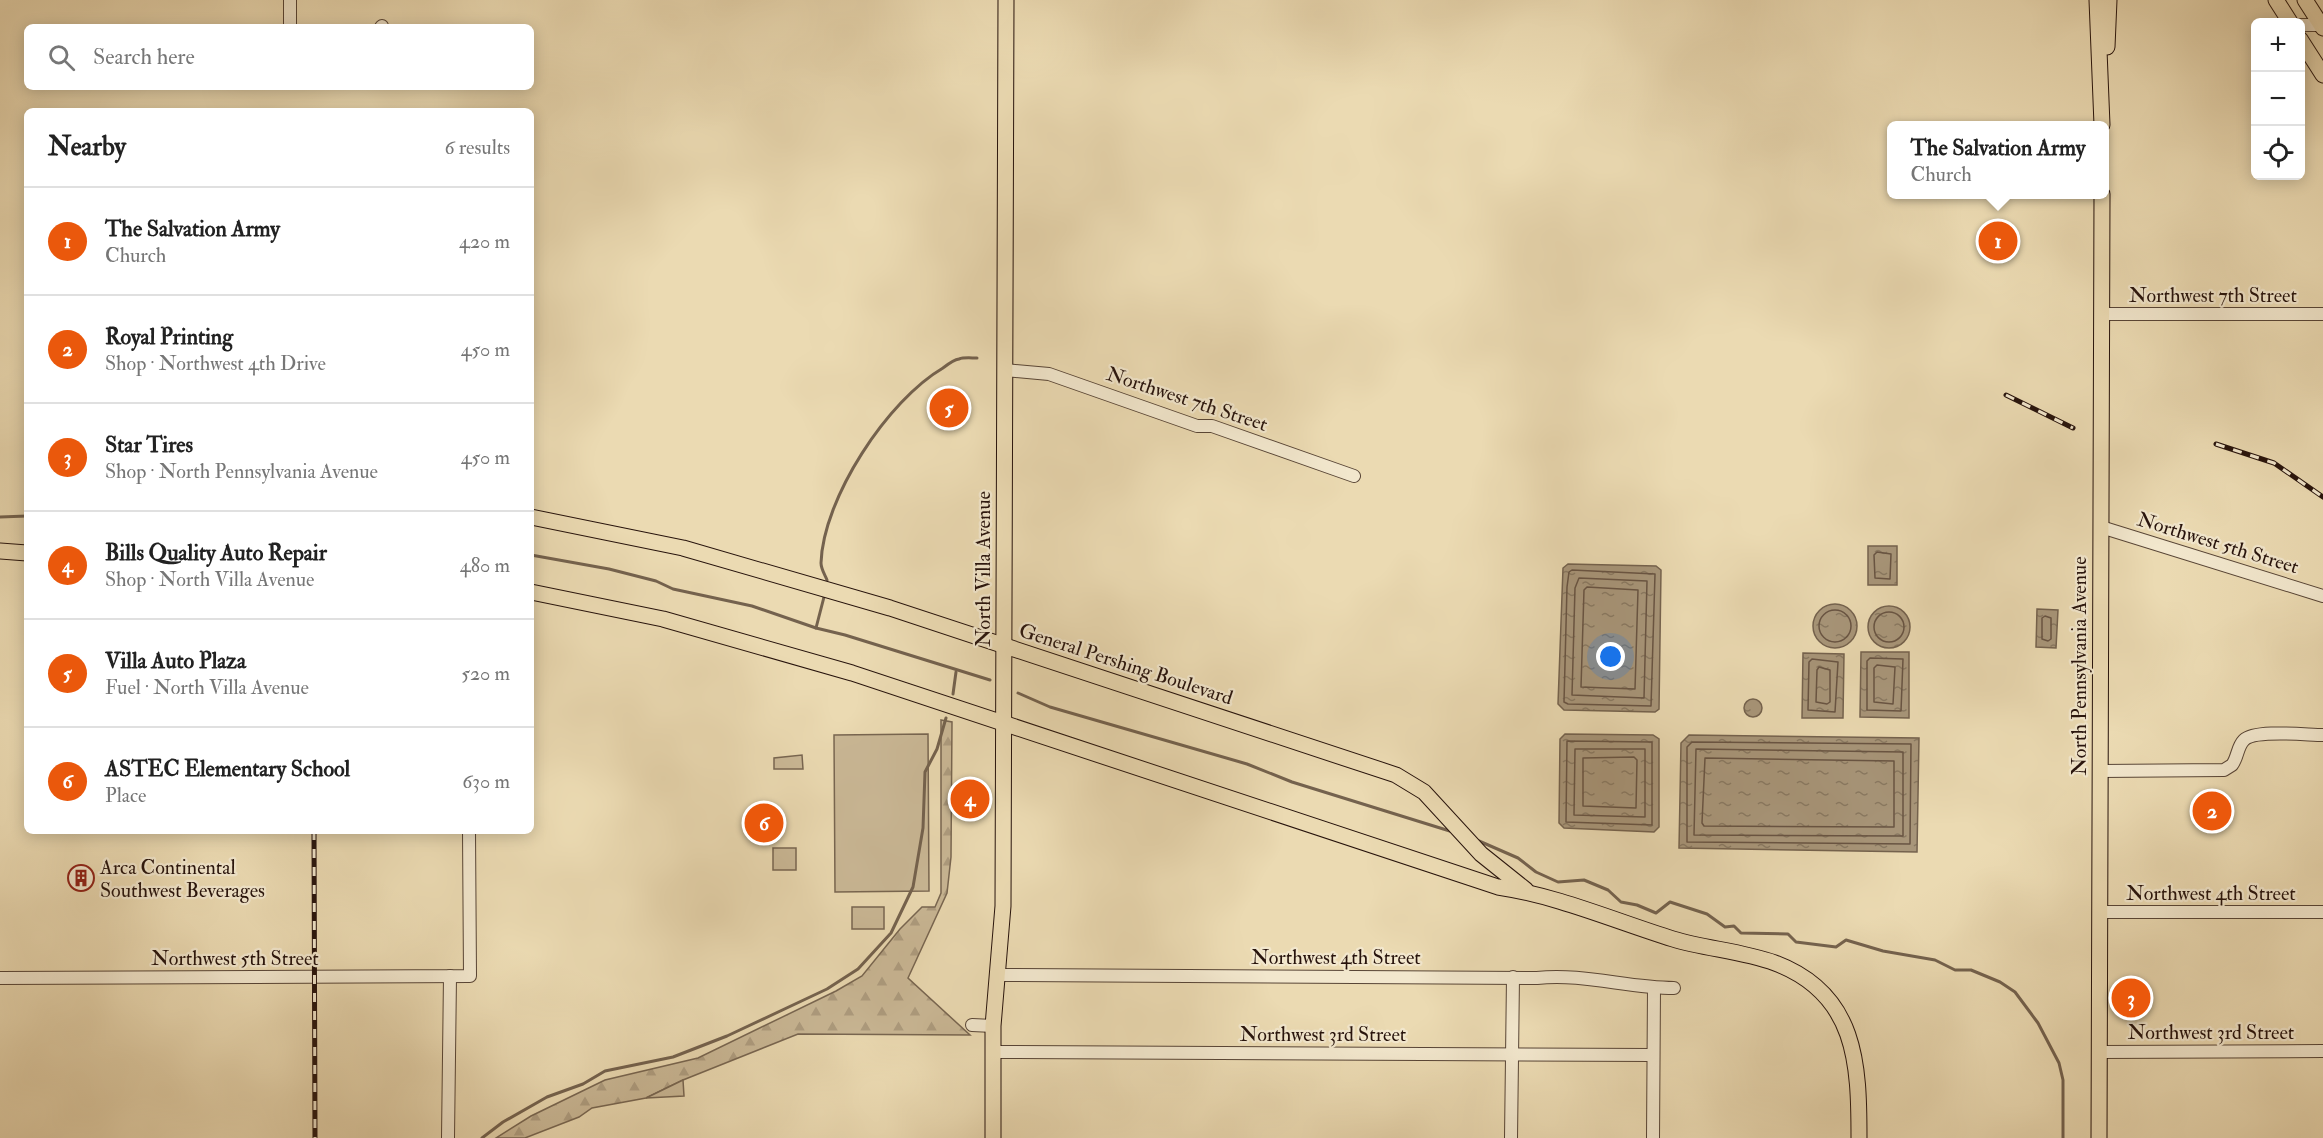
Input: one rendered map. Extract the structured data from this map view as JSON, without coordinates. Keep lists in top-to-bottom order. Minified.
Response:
{"streets":{"main road":["North Villa Avenue","General Pershing Boulevard","North Pennsylvania Avenue"],"street":["Northwest 7th Street","Northwest 5th Street","Northwest 4th Street","Northwest 3rd Street"]},"crossings":[["Northwest 7th Street","North Villa Avenue"],["Northwest 7th Street","North Pennsylvania Avenue"],["Northwest 5th Street","North Pennsylvania Avenue"],["North Villa Avenue","General Pershing Boulevard"],["North Villa Avenue","Northwest 4th Street"],["North Villa Avenue","Northwest 3rd Street"],["North Pennsylvania Avenue","Northwest 4th Street"],["North Pennsylvania Avenue","Northwest 3rd Street"]],"places":{"building":["Arca Continental Southwest Beverages"]},"page":{"map_buttons":["+","−"],"search":"Search here","heading":["Nearby","6 results"],"popup":["The Salvation Army","Church"],"list":[{"mark":"1","name":"The Salvation Army","note":"Church","value":"420 m"},{"mark":"2","name":"Royal Printing","note":"Shop · Northwest 4th Drive","value":"450 m"},{"mark":"3","name":"Star Tires","note":"Shop · North Pennsylvania Avenue","value":"450 m"},{"mark":"4","name":"Bills Quality Auto Repair","note":"Shop · North Villa Avenue","value":"480 m"},{"mark":"5","name":"Villa Auto Plaza","note":"Fuel · North Villa Avenue","value":"520 m"},{"mark":"6","name":"ASTEC Elementary School","note":"Place","value":"630 m"}],"pins":["1","5","4","2","6","3"]}}
